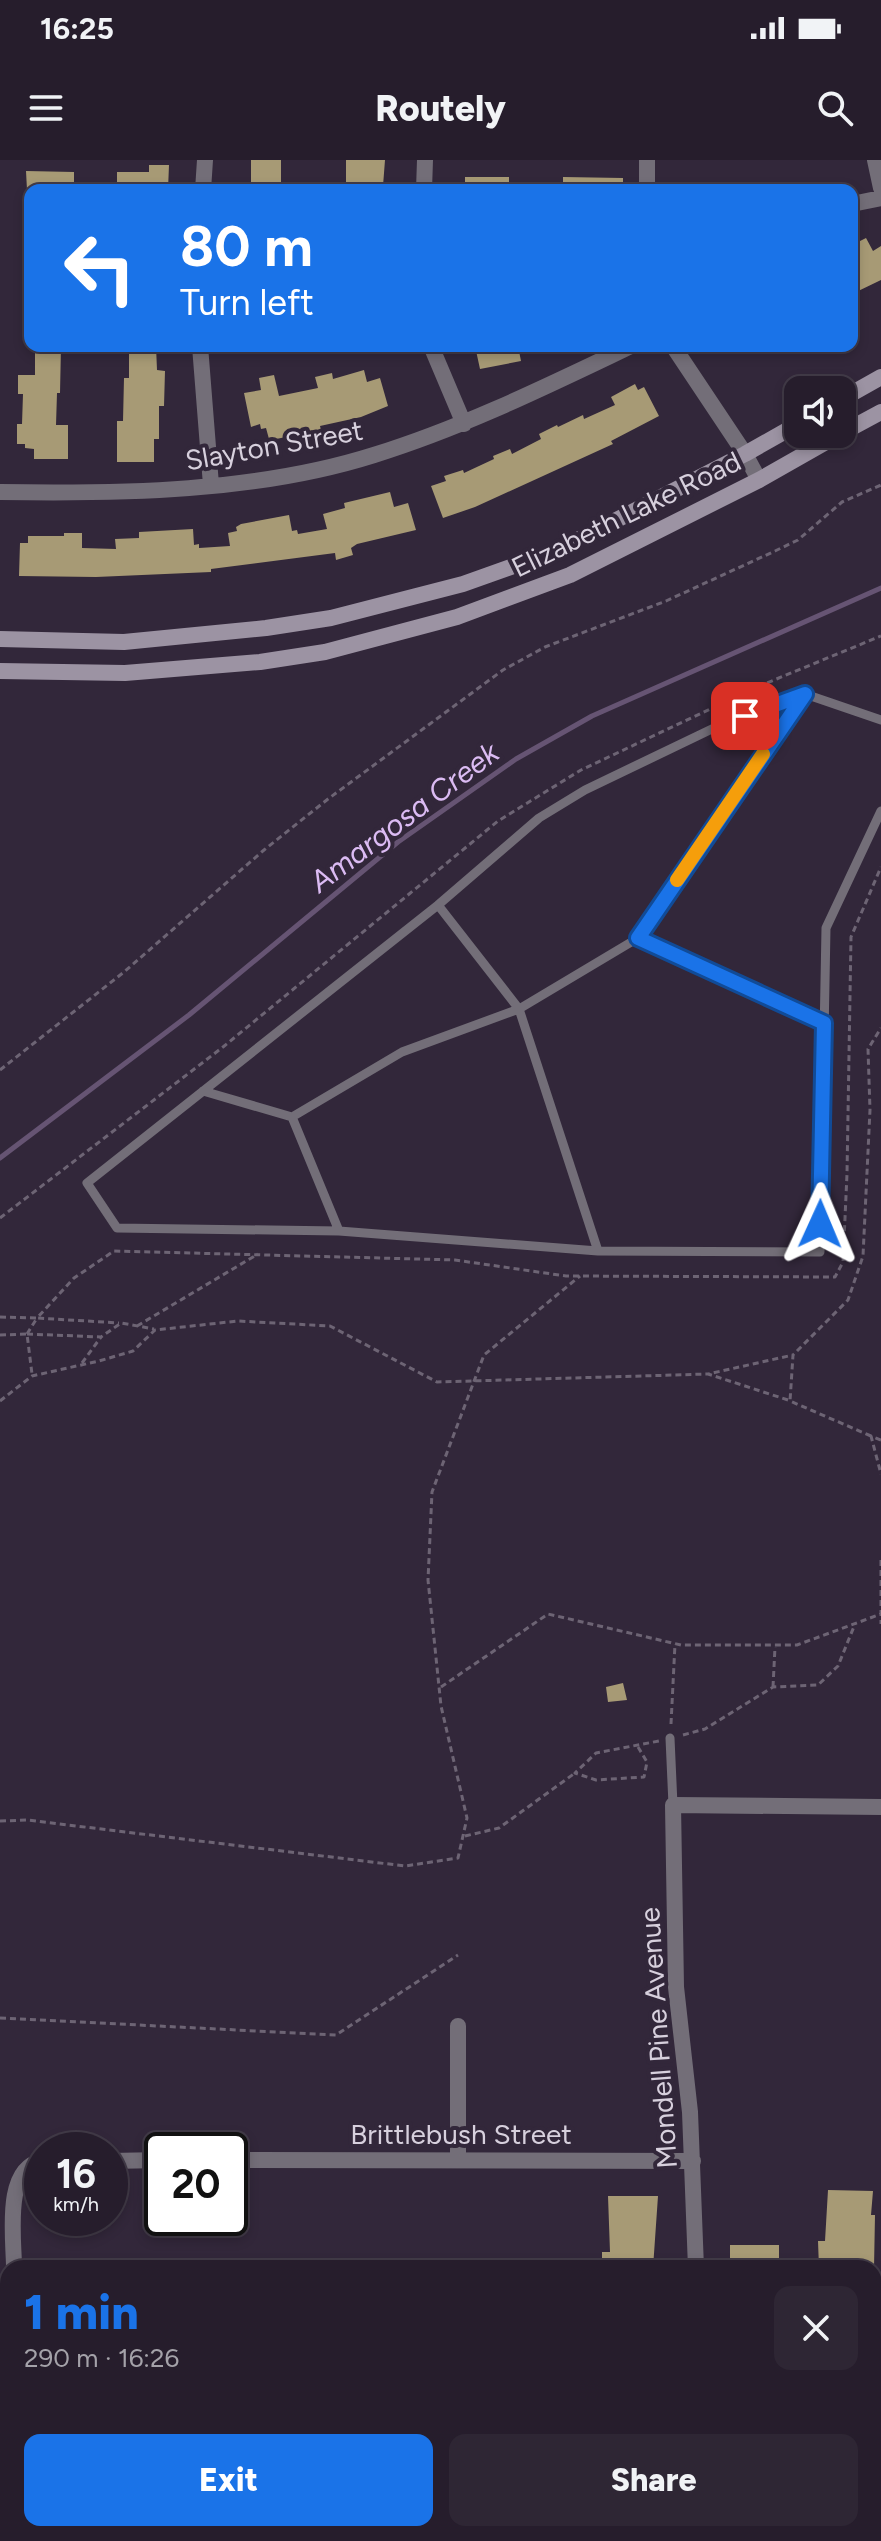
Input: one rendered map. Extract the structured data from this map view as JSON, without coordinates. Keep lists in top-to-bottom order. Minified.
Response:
{"streets":{"main road":["Elizabeth Lake Road"],"street":["Slayton Street","Mondell Pine Avenue","Brittlebush Street"]},"crossings":[["Mondell Pine Avenue","Brittlebush Street"]],"water":["Amargosa Creek"],"page":{"status":"16:25","header":"Routely","turn":["80 m","Turn left"],"speed":"16 km/h","limit":"20","heading":["1 min","290 m · 16:26"],"buttons":["Exit","Share"]}}
